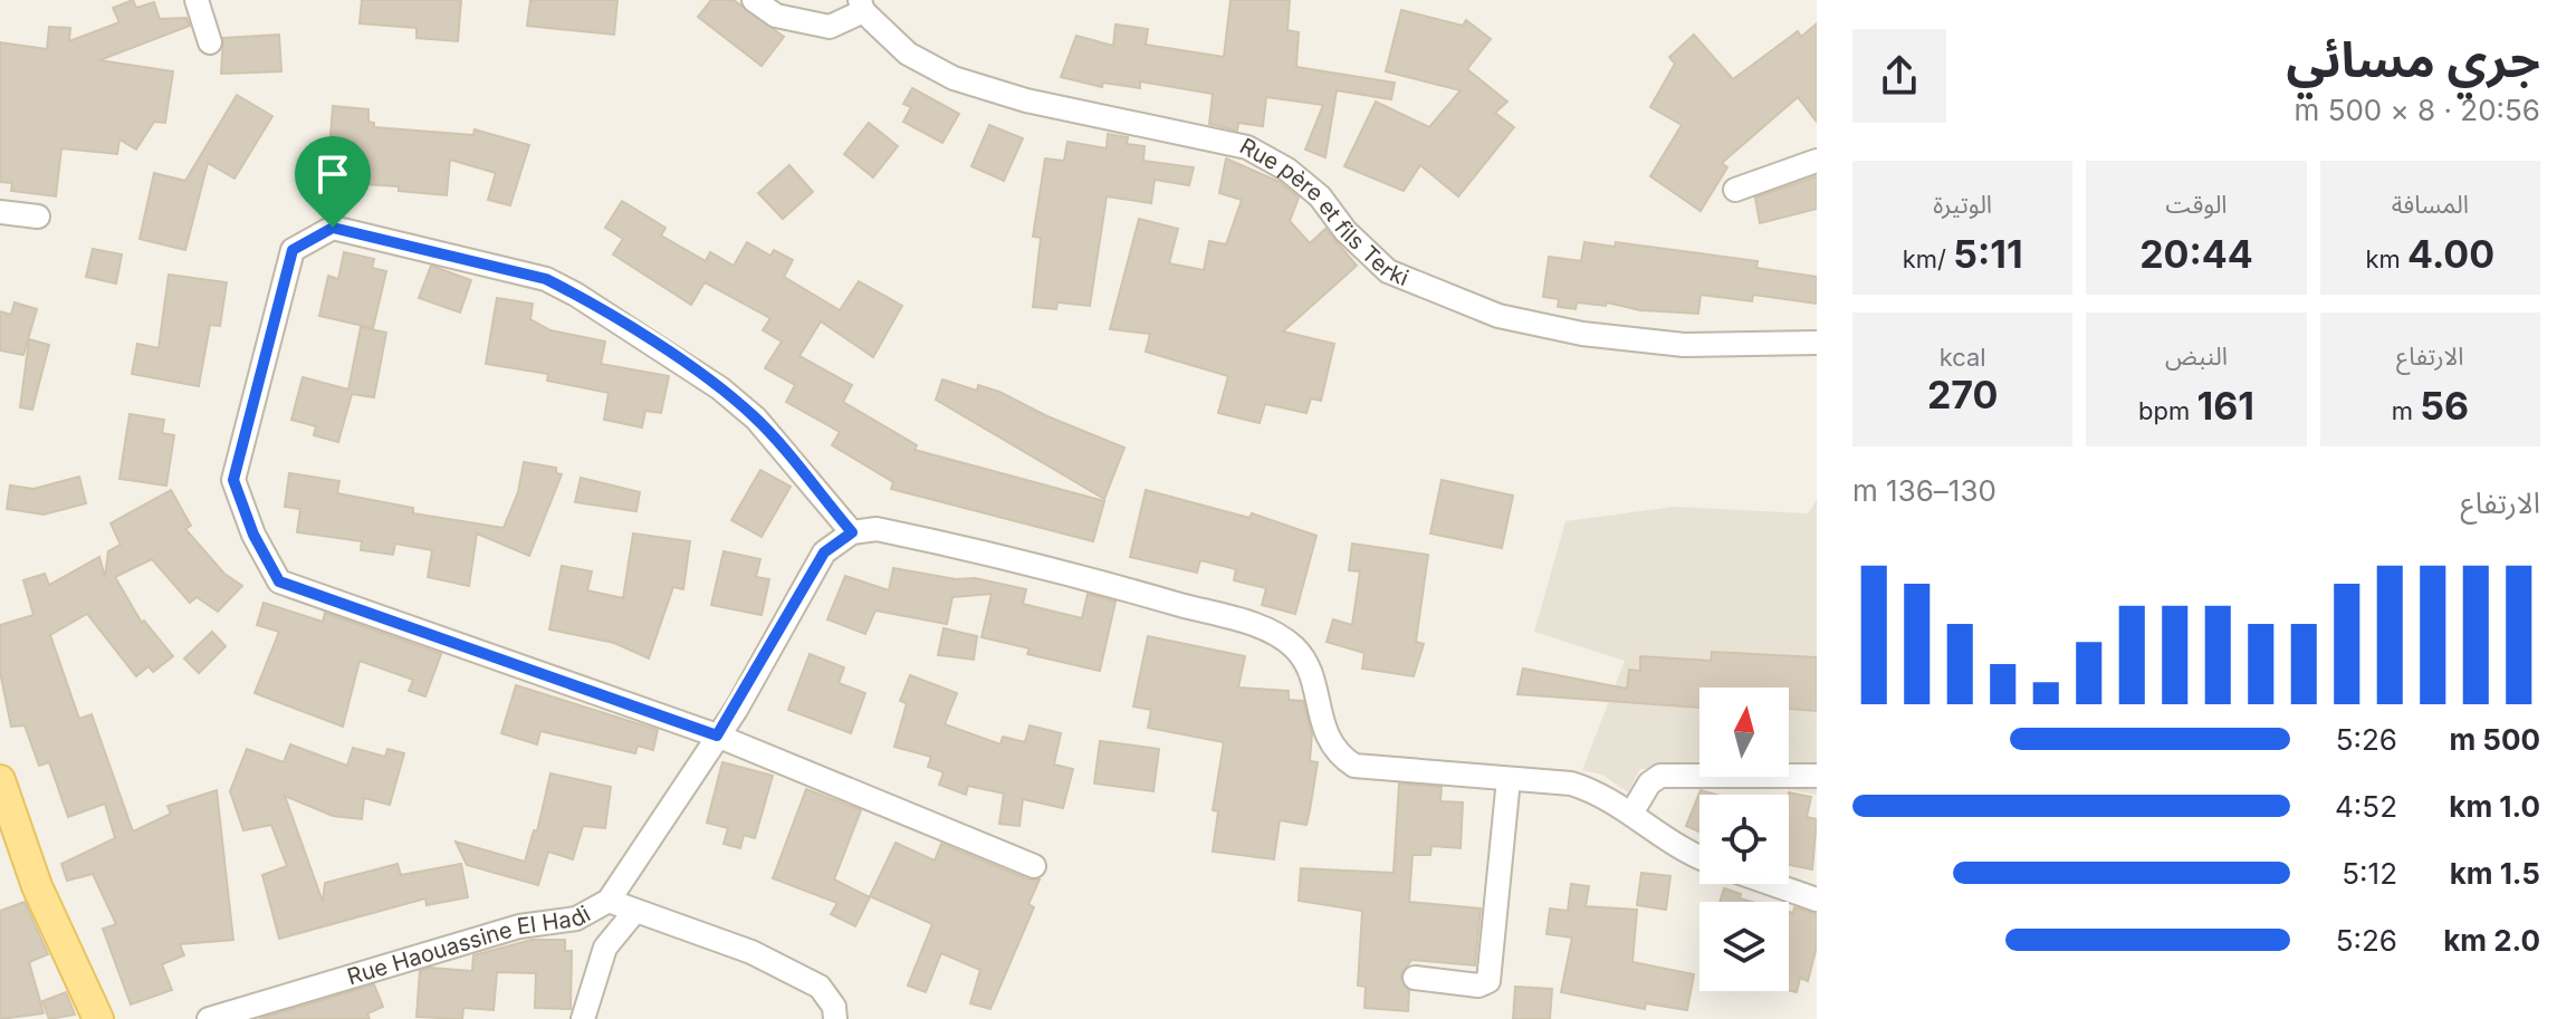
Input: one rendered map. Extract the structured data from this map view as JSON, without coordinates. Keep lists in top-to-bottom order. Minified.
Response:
{"streets":{"street":["Rue père et fils Terki","Rue Haouassine El Hadi"]},"north":"top","page":{"heading":["جري مسائي","20:56 · 8 × 500 m"],"stats":[["المسافة","4.00 km"],["الوقت","20:44"],["الوتيرة","5:11 /km"],["الارتفاع","56 m"],["النبض","161 bpm"],["kcal","270"]],"chart":["الارتفاع","130–136 m"],"list":[{"name":"500 m","note":"5:26"},{"name":"1.0 km","note":"4:52"},{"name":"1.5 km","note":"5:12"},{"name":"2.0 km","note":"5:26"}]}}
